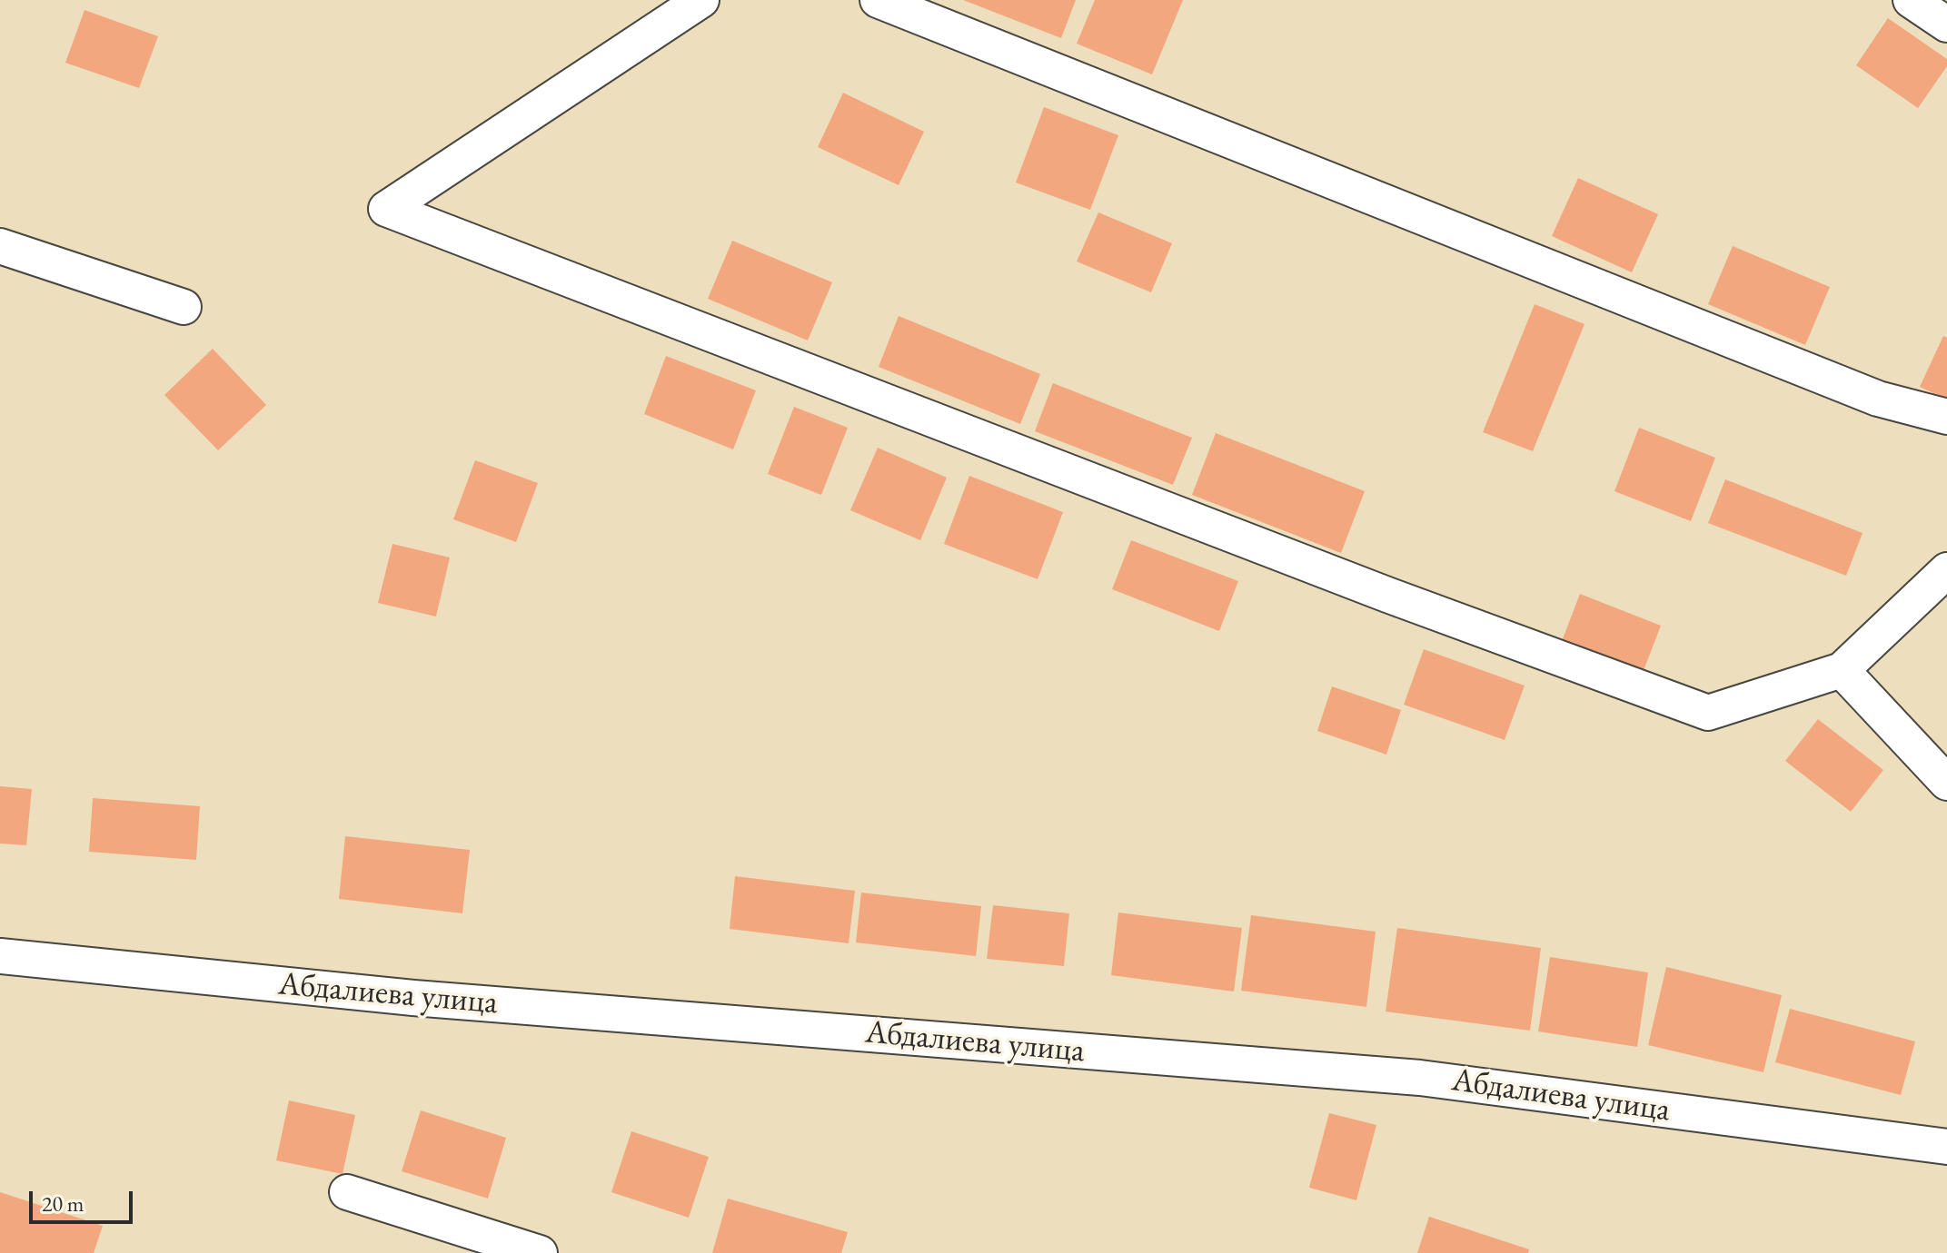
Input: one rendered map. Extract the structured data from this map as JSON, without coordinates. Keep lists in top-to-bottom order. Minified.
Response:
{"streets":{"street":["Абдалиева улица"]},"scale_bar":"20 m"}
